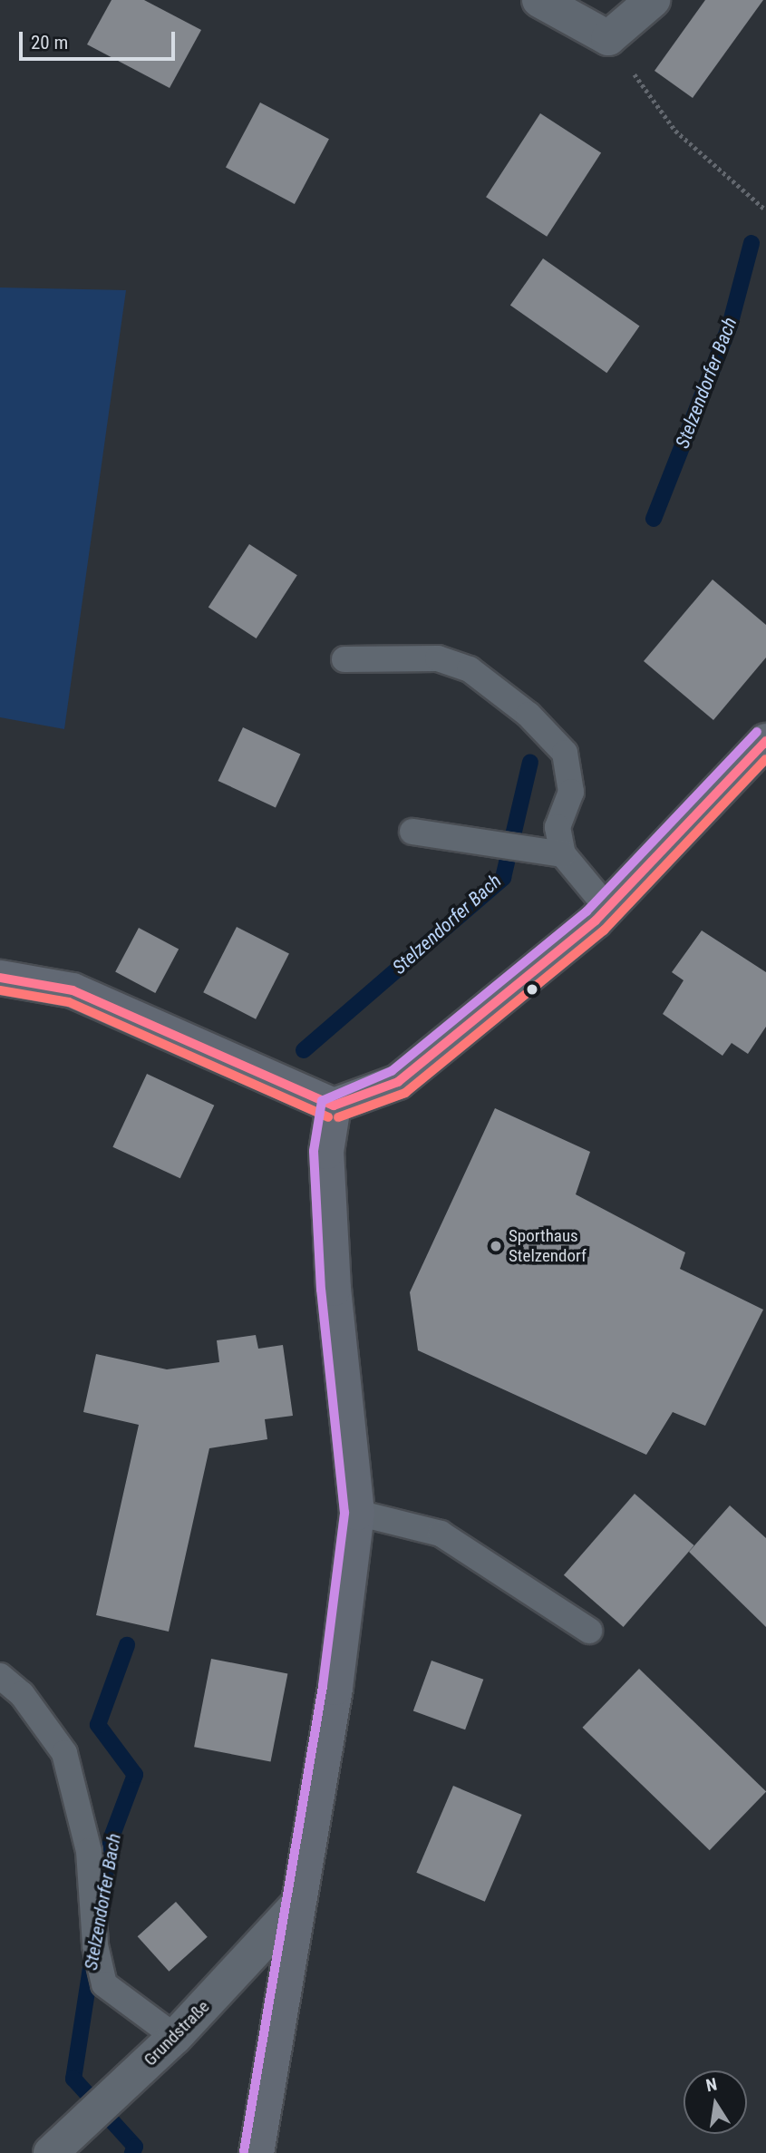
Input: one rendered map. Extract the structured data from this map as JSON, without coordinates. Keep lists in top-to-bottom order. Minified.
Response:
{"streets":{"street":["Grundstraße"]},"water":["Stelzendorfer Bach"],"places":["Sporthaus Stelzendorf"],"scale_bar":"20 m","north":"top"}
